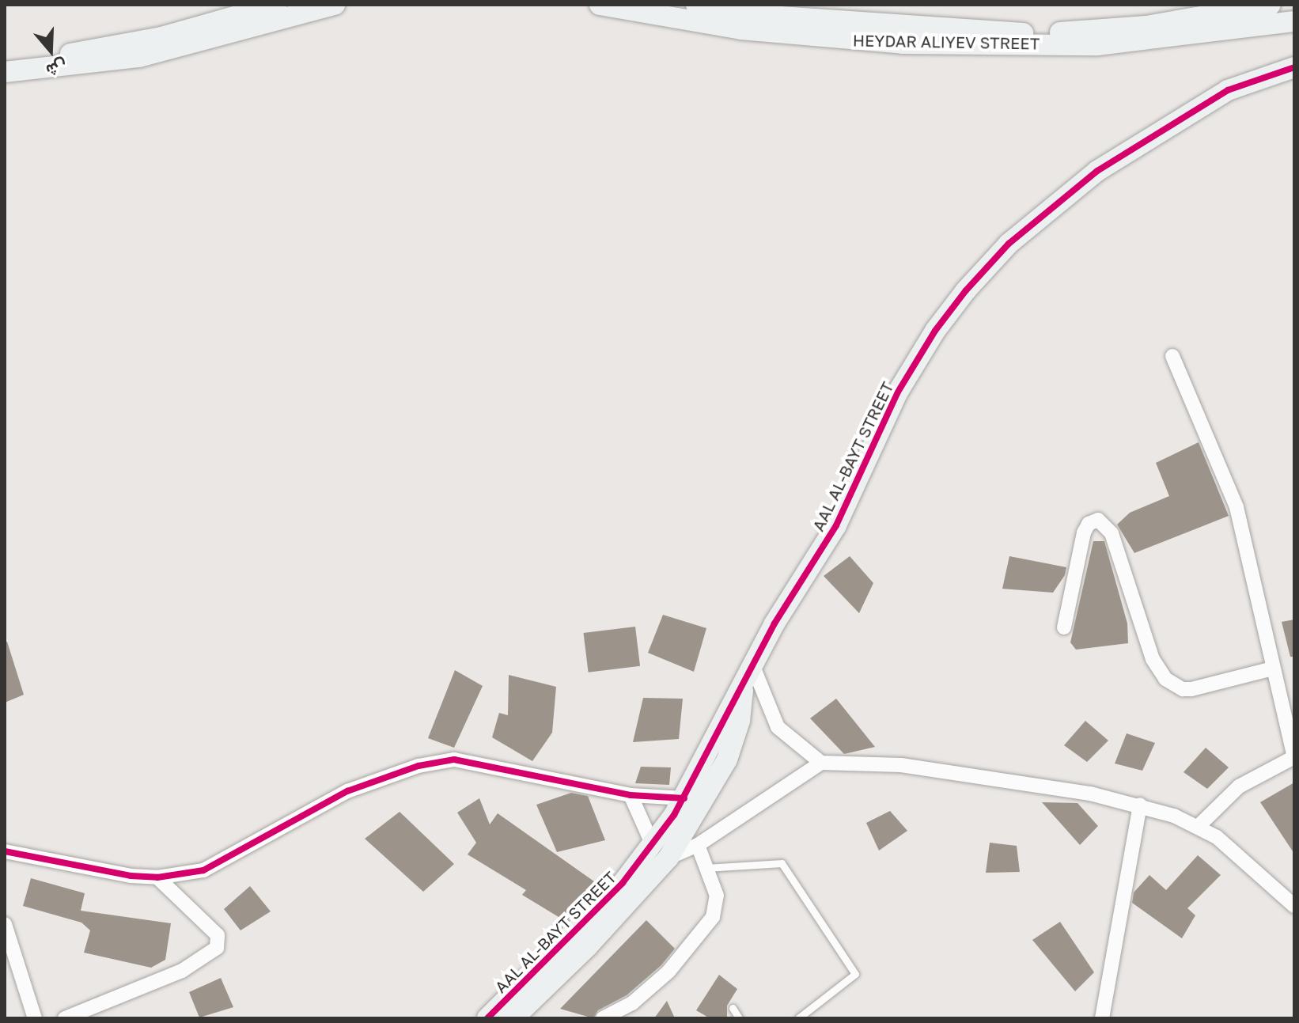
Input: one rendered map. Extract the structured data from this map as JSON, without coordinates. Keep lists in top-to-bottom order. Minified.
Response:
{"streets":{"main road":["HEYDAR ALIYEV STREET","AAL AL-BAYT STREET"]},"north":"bottom"}
